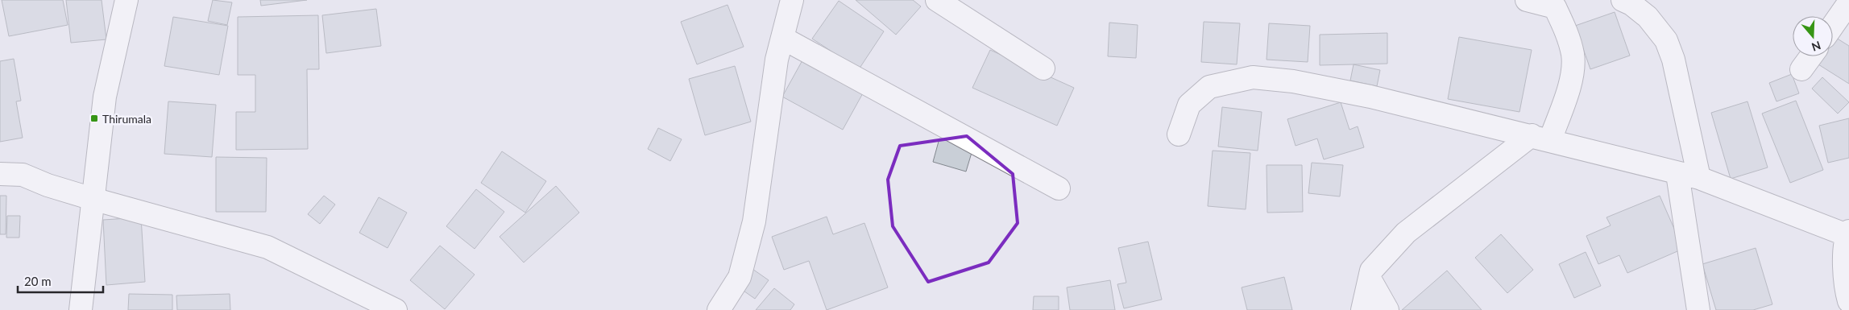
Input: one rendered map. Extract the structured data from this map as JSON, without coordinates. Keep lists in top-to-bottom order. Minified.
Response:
{"places":{"transit":["Thirumala"]},"scale_bar":"20 m","north":"bottom"}
